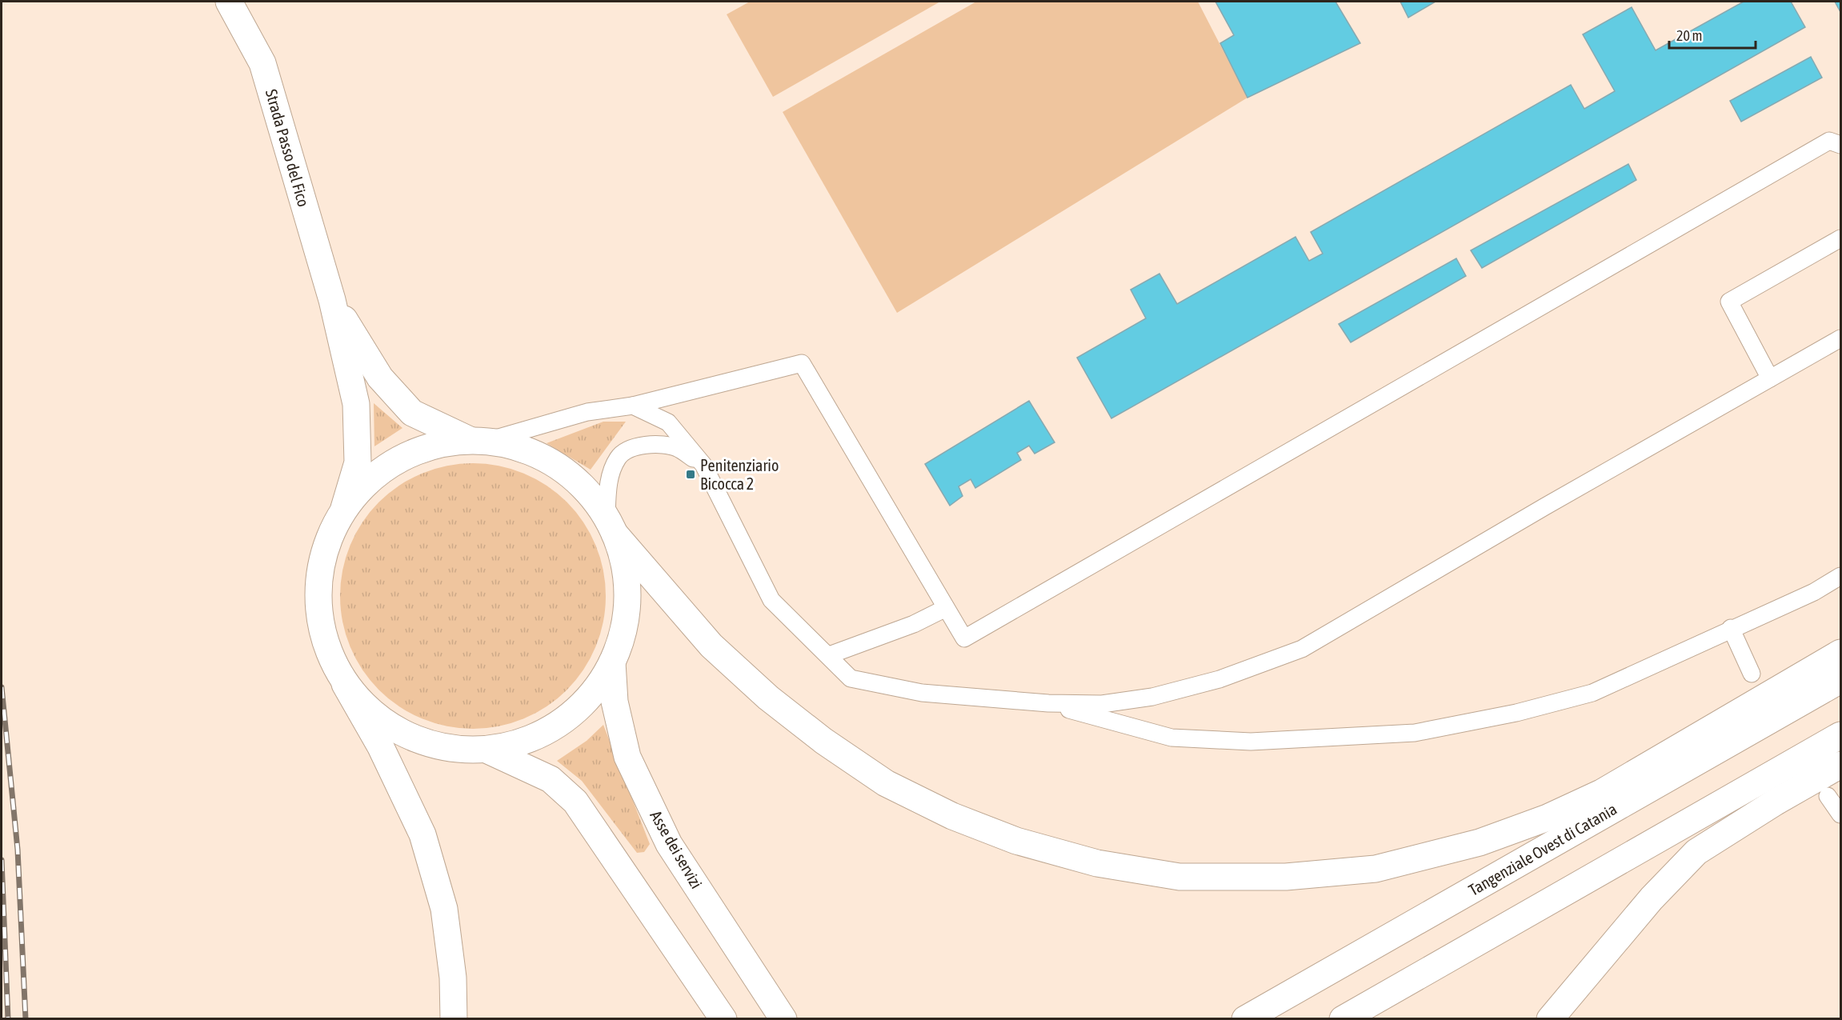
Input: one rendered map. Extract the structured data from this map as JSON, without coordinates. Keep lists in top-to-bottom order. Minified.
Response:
{"streets":{"main road":["Strada Passo del Fico","Asse dei servizi","Tangenziale Ovest di Catania"]},"places":{"transit":["Penitenziario Bicocca 2"]},"scale_bar":"20 m"}
